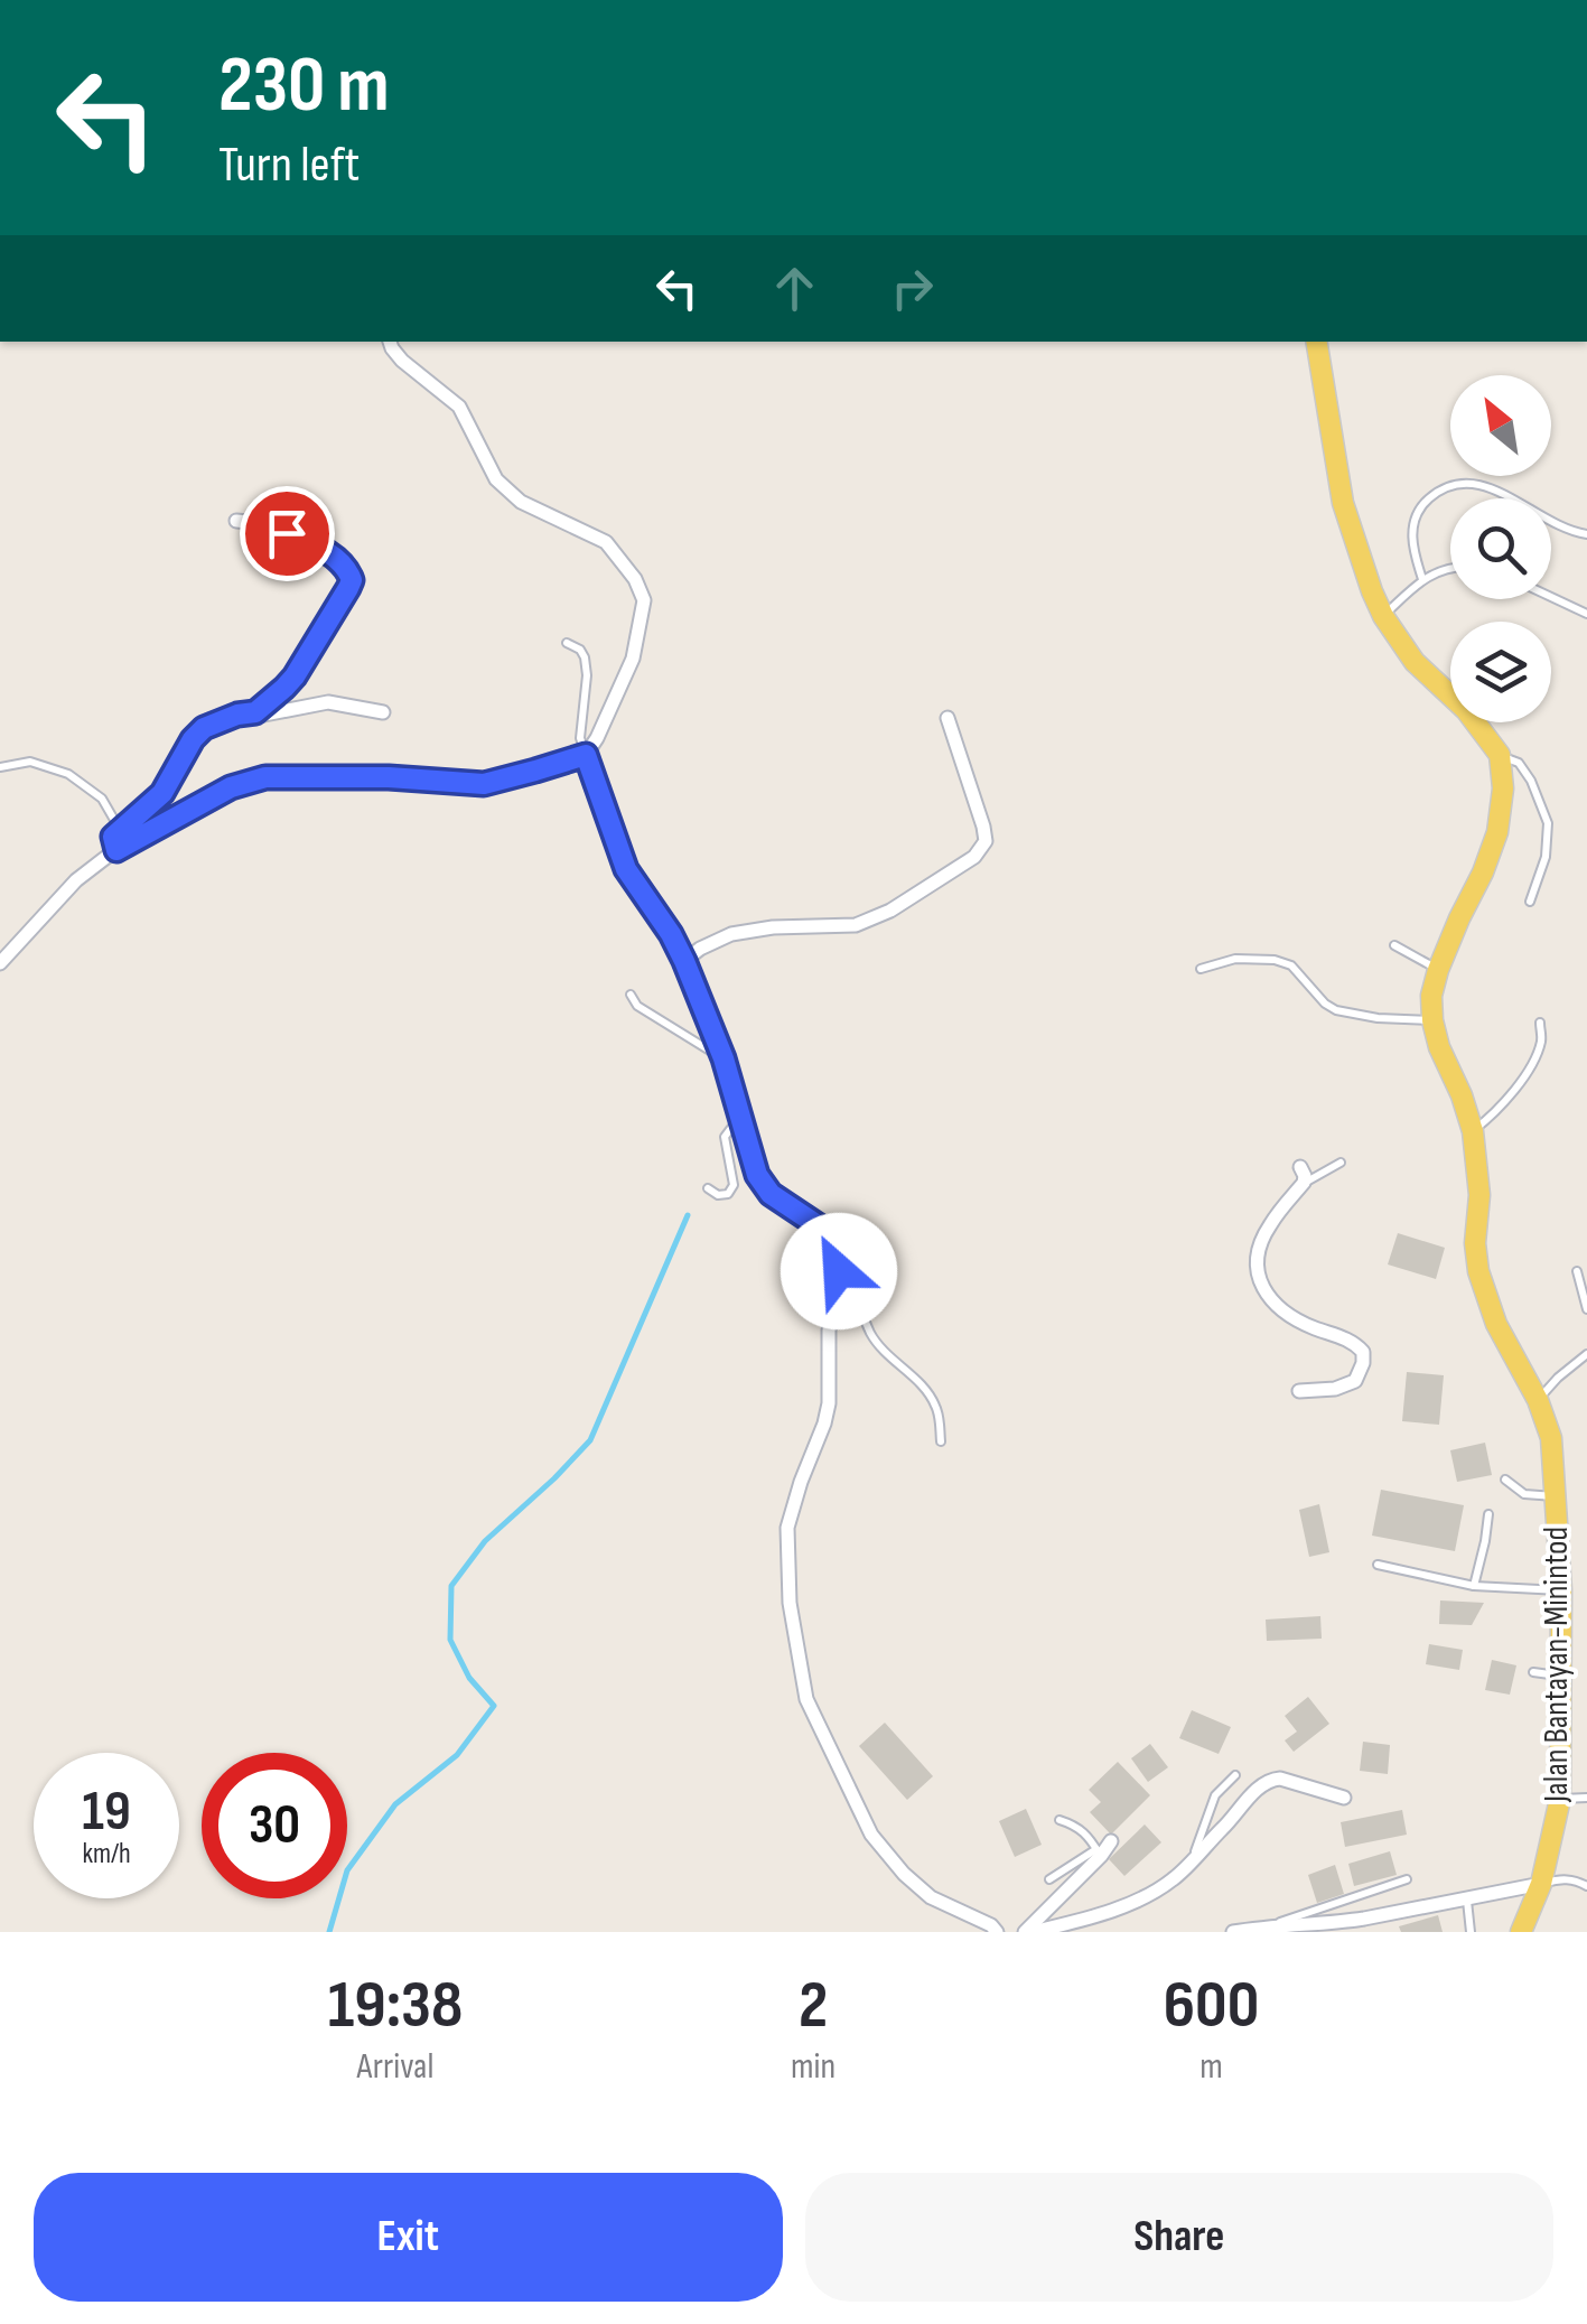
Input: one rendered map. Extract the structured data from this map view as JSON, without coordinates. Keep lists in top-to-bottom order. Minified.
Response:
{"streets":{"main road":["Jalan Bantayan-Minintod"]},"north":"top left","page":{"turn":["230 m","Turn left"],"speed":"19 km/h","limit":"30","eta":["19:38","Arrival","2","min","600","m"],"buttons":["Exit","Share"]}}
